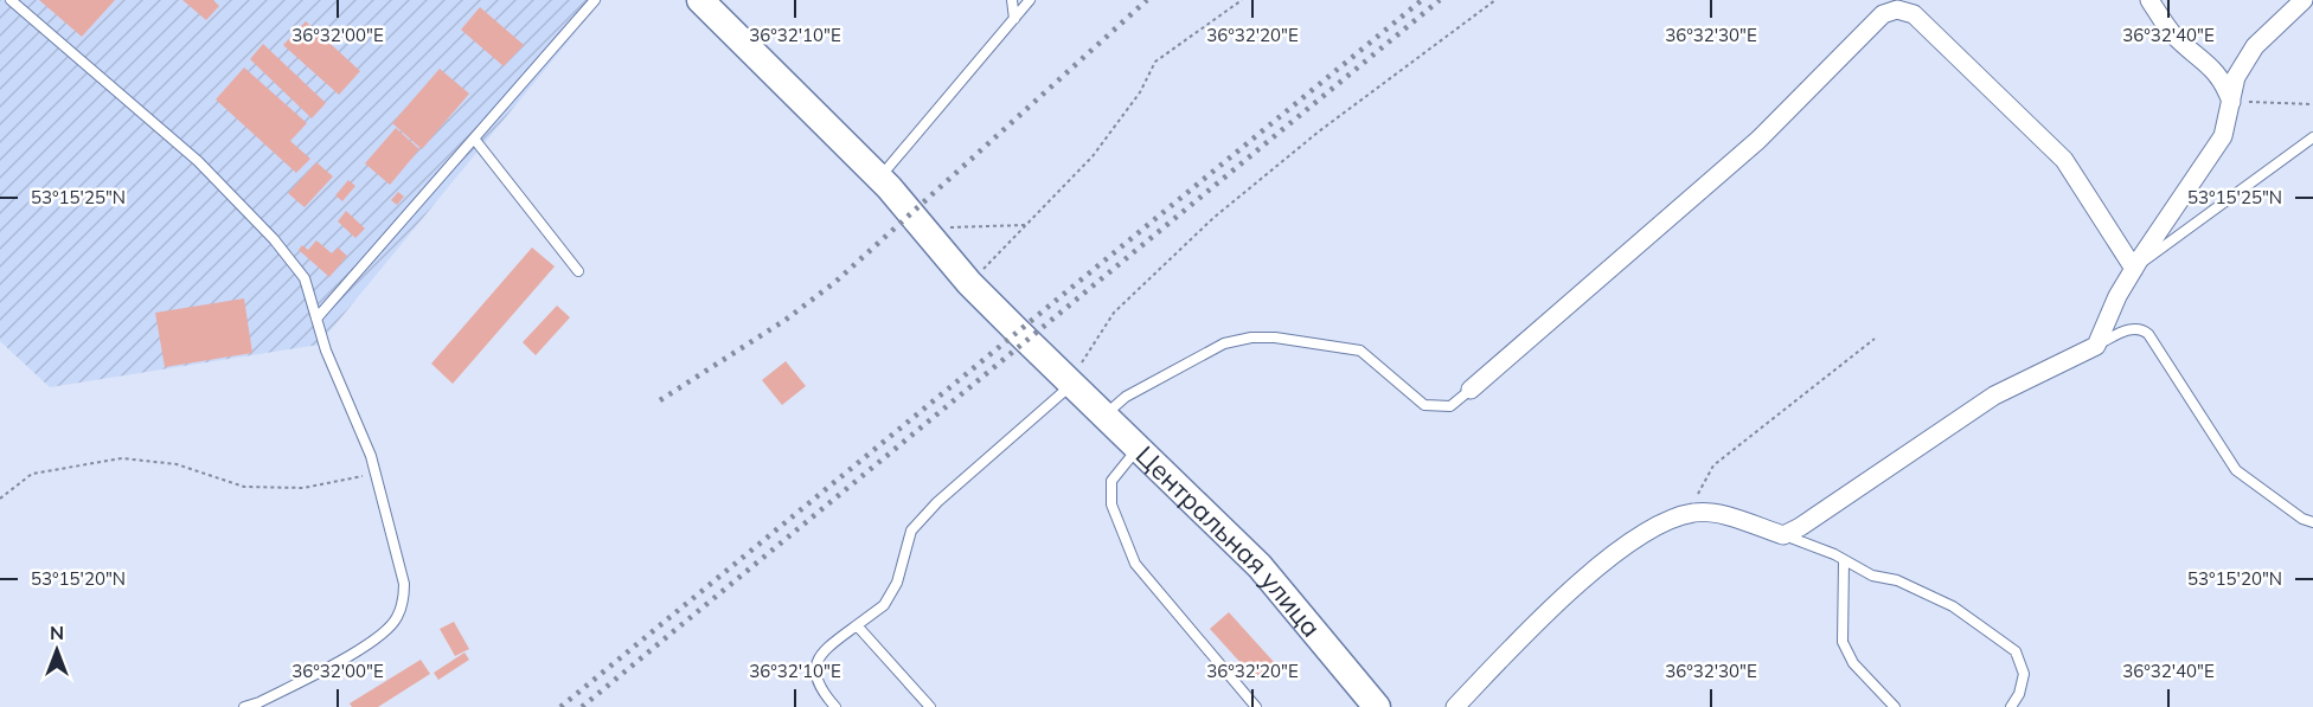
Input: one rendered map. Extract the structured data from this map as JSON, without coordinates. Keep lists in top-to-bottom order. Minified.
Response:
{"streets":{"street":["Центральная улица"]},"north":"top","coordinates":["36°32'00\"E","36°32'10\"E","36°32'20\"E","36°32'30\"E","36°32'40\"E","53°15'25\"N","53°15'20\"N"]}
